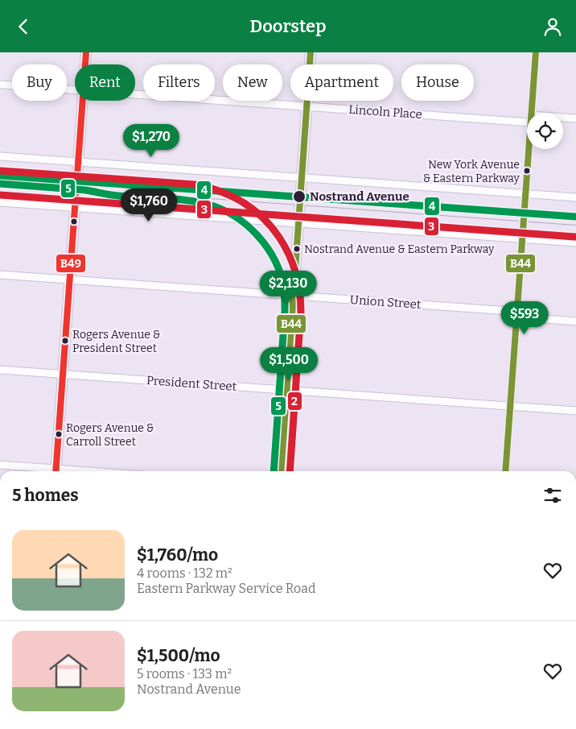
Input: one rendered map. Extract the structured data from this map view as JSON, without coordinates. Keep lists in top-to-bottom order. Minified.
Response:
{"streets":{"street":["Lincoln Place","Union Street","President Street"]},"places":["New York Avenue & Eastern Parkway","Nostrand Avenue","Nostrand Avenue & Eastern Parkway","Rogers Avenue & President Street","Rogers Avenue & Carroll Street"],"lines":["transit line B44","transit line B49","transit line 2","metro line 4","metro line 5","transit line 3"],"page":{"header":"Doorstep","chip":["Buy","Rent","Filters","New","Apartment","House"],"price":["$1,270","$1,760","$2,130","$593","$1,500"],"heading":"5 homes","list":[{"name":"$1,760/mo","note":"4 rooms · 132 m² · Eastern Parkway Service Road"},{"name":"$1,500/mo","note":"5 rooms · 133 m² · Nostrand Avenue"}]}}
